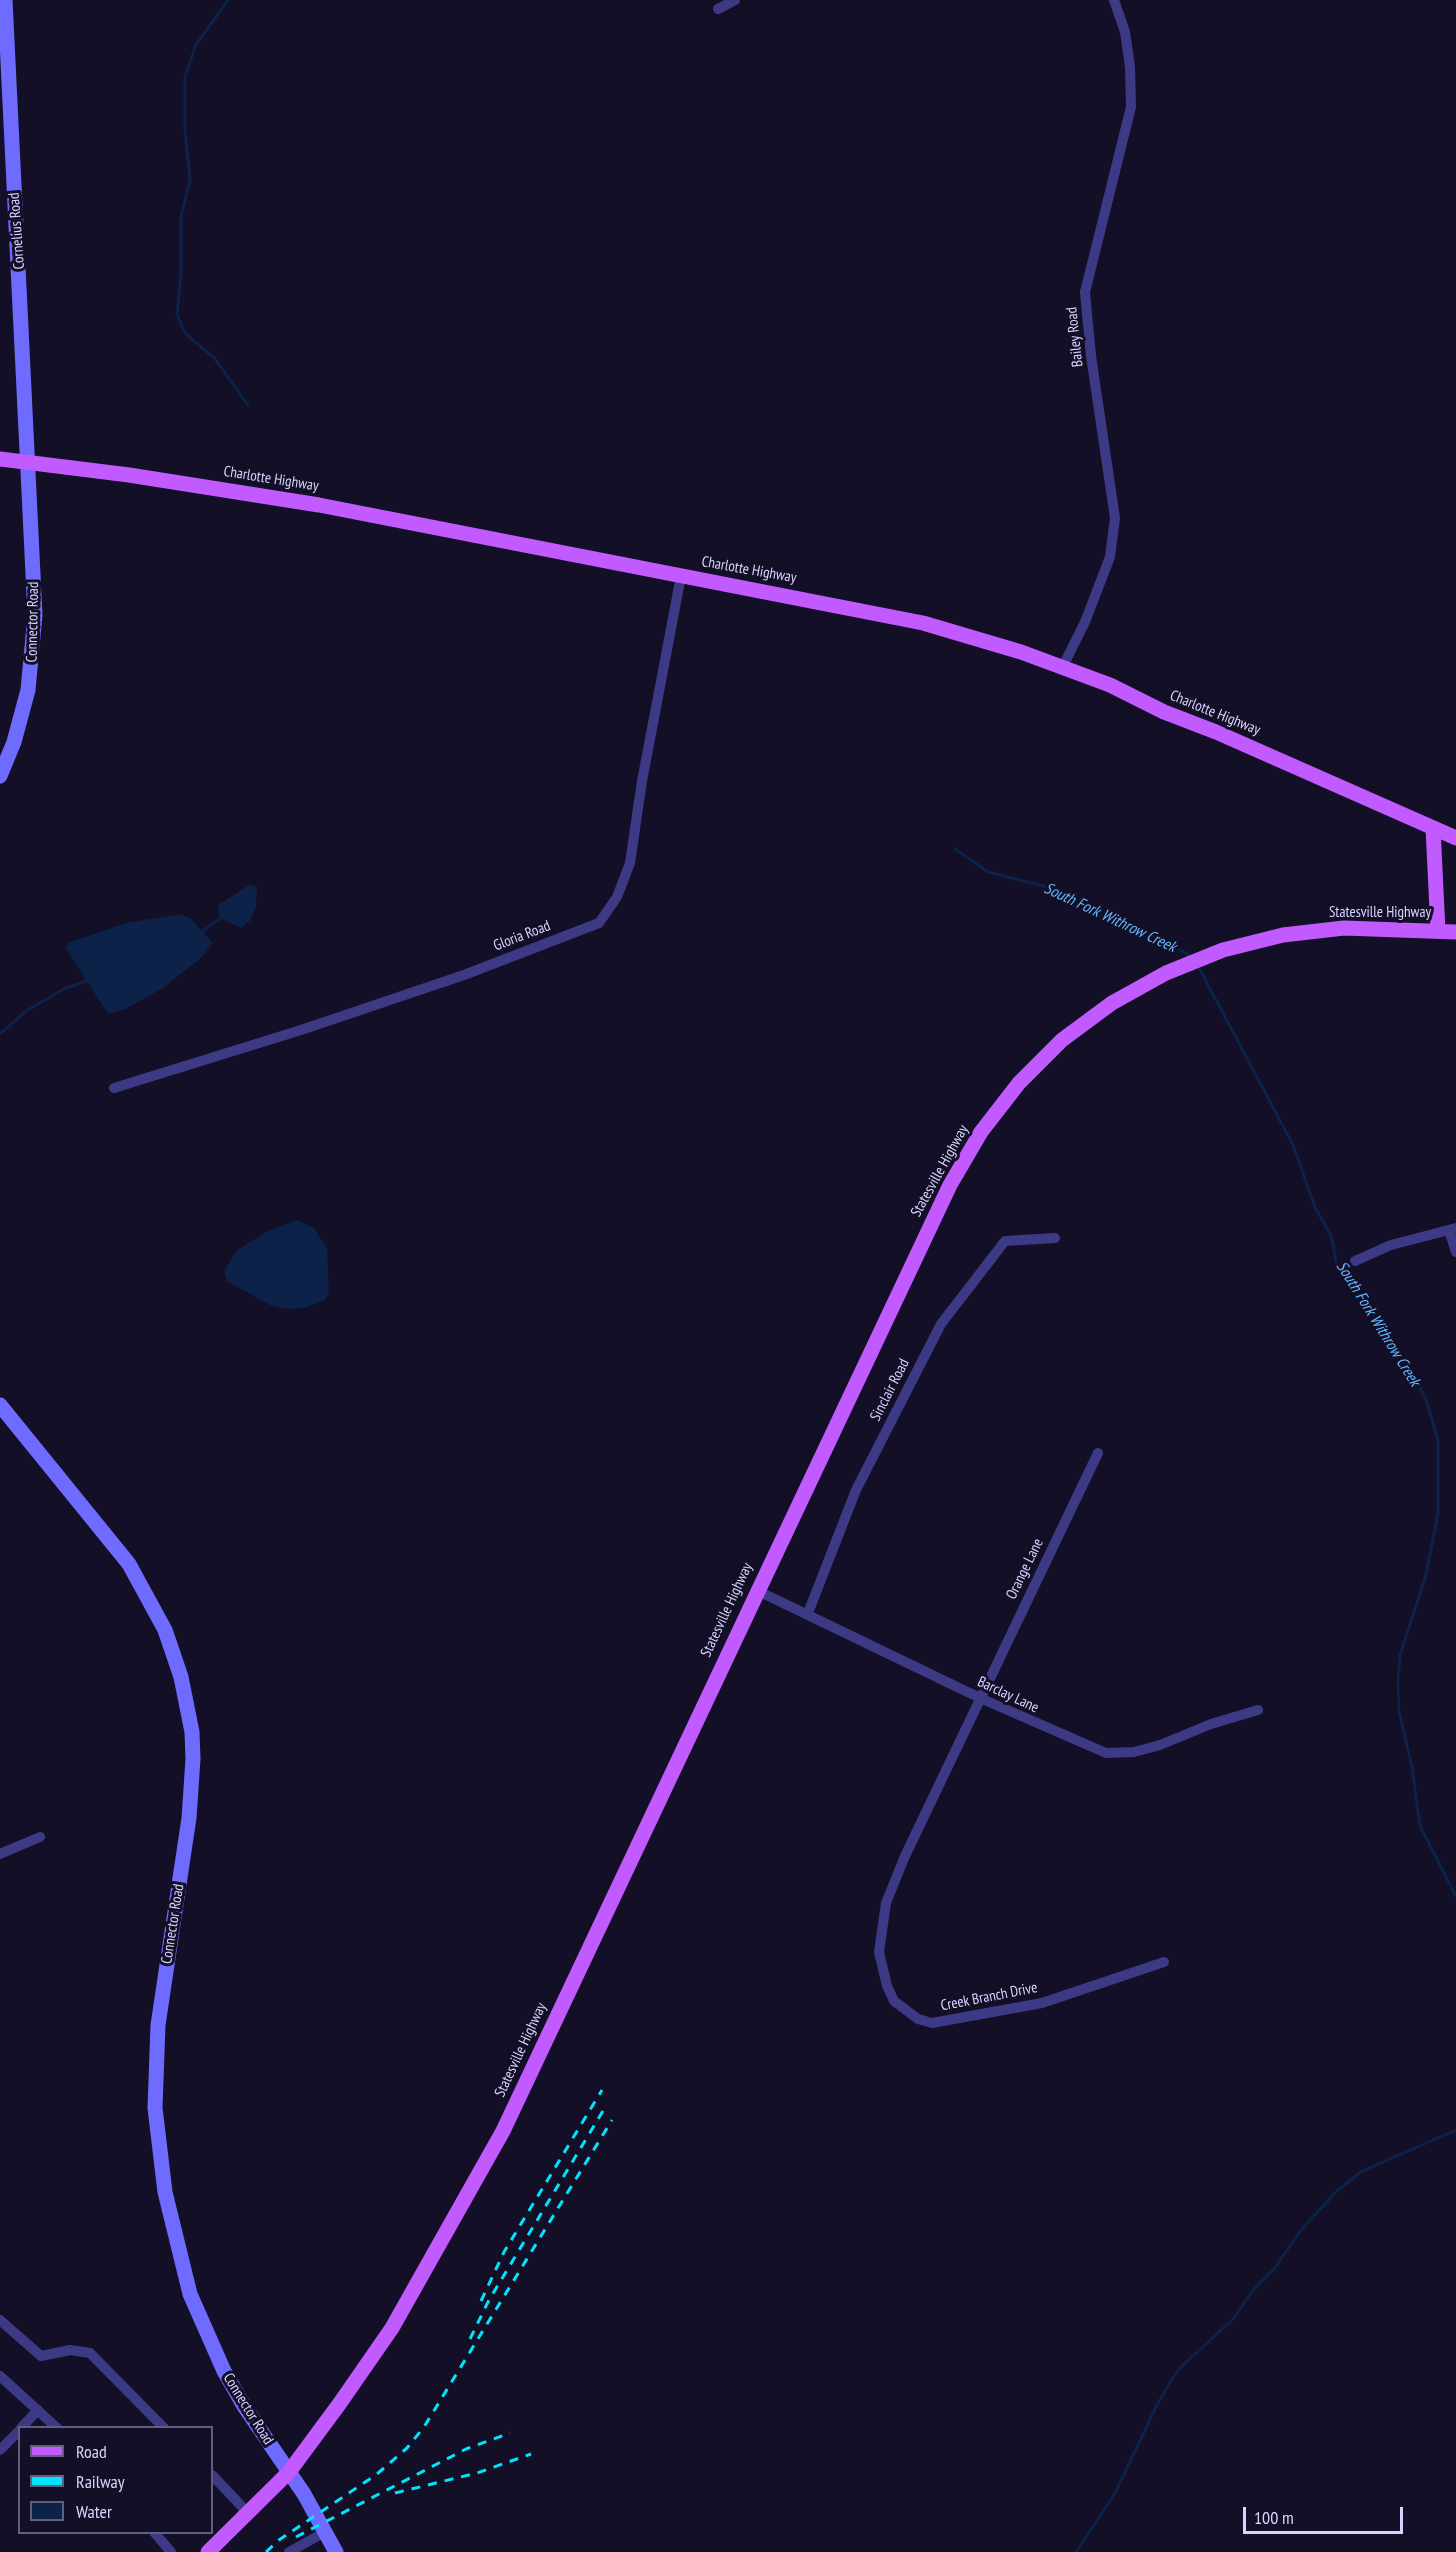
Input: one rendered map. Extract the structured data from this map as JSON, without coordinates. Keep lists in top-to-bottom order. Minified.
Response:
{"streets":{"main road":["Charlotte Highway","Statesville Highway"],"street":["Cornelius Road","Bailey Road","Connector Road","Gloria Road","Sinclair Road","Orange Lane","Barclay Lane","Creek Branch Drive"]},"crossings":[["Cornelius Road","Charlotte Highway"],["Cornelius Road","Connector Road"],["Bailey Road","Charlotte Highway"],["Charlotte Highway","Connector Road"],["Charlotte Highway","Gloria Road"],["Connector Road","Statesville Highway"],["Statesville Highway","Barclay Lane"],["Sinclair Road","Barclay Lane"],["Orange Lane","Barclay Lane"],["Orange Lane","Creek Branch Drive"],["Barclay Lane","Creek Branch Drive"]],"water":["South Fork Withrow Creek"],"legend":["Road","Railway","Water"],"scale_bar":"100 m"}
